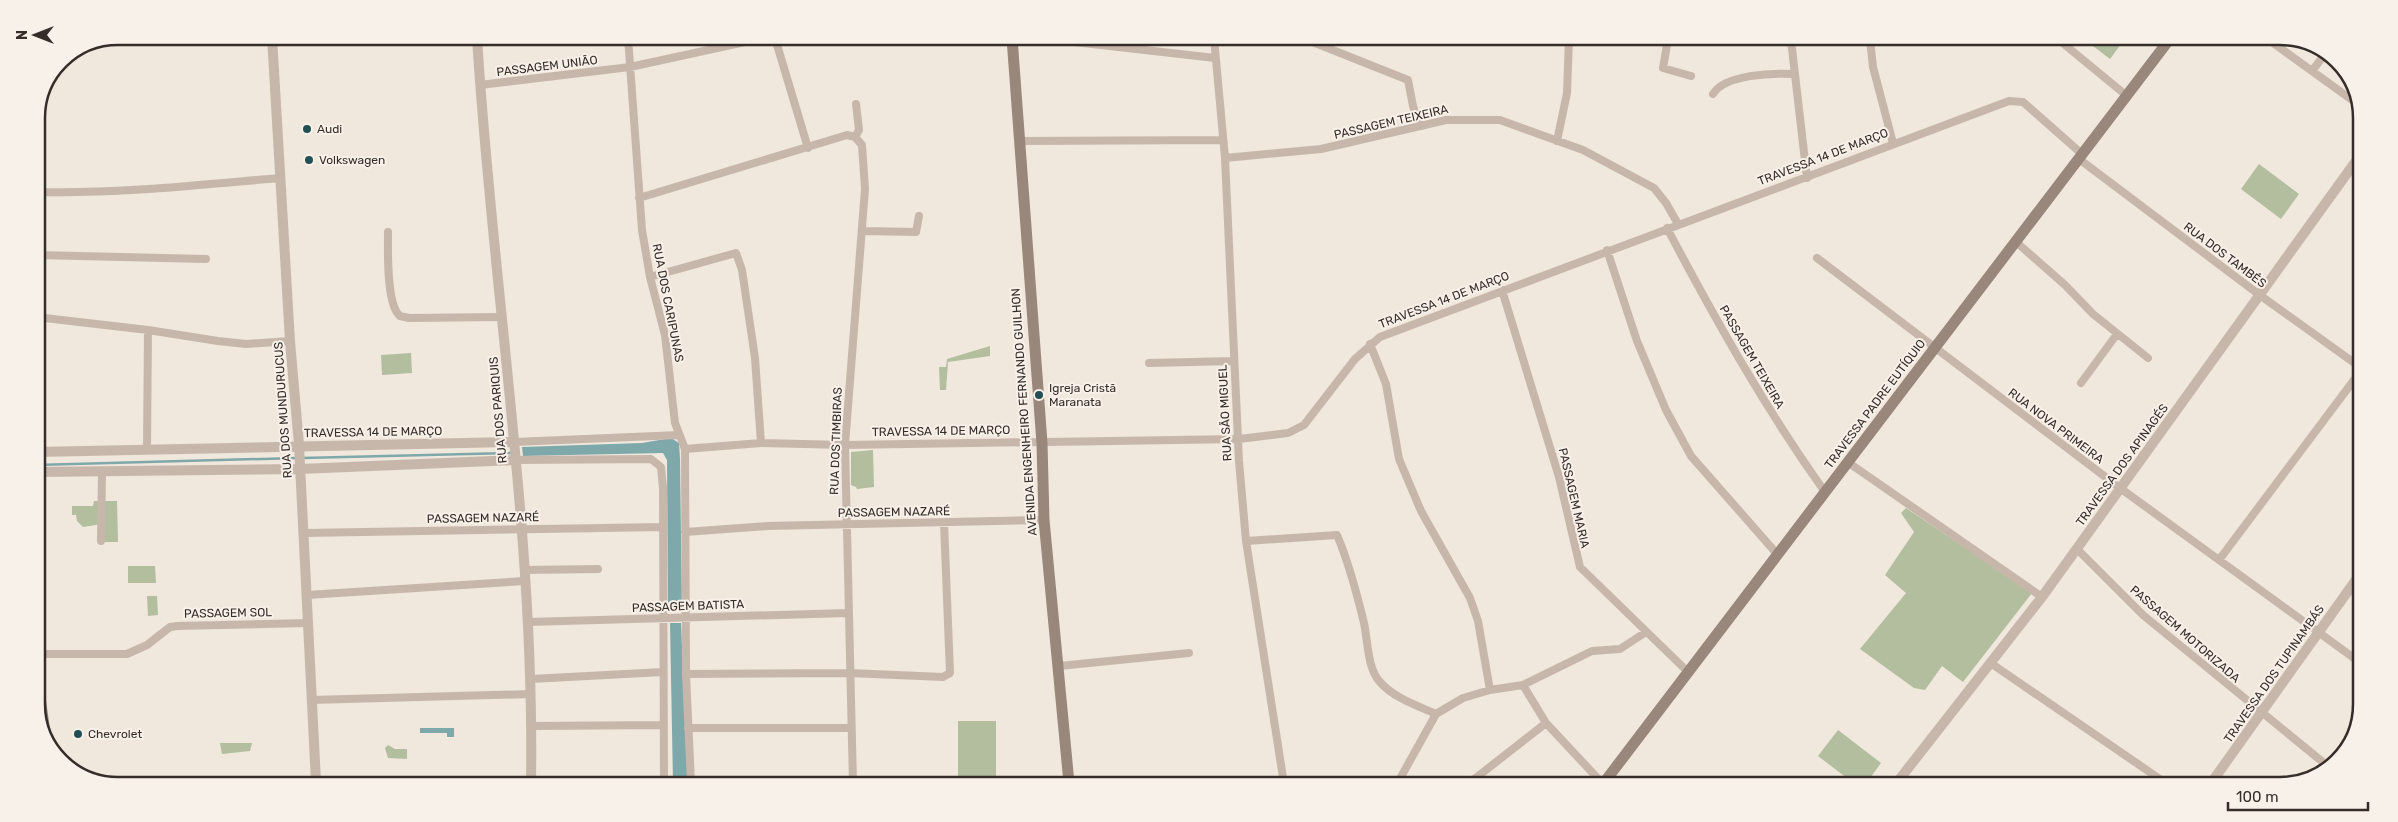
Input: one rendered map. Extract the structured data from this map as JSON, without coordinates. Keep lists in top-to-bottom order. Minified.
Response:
{"streets":{"main road":["TRAVESSA PADRE EUTÍQUIO","AVENIDA ENGENHEIRO FERNANDO GUILHON"],"street":["PASSAGEM UNIÃO","PASSAGEM TEIXEIRA","TRAVESSA 14 DE MARÇO","RUA DOS TAMBÉS","RUA DOS CARIPUNAS","RUA DOS MUNDURUCUS","RUA DOS PARIQUIS","RUA SÃO MIGUEL","RUA NOVA PRIMEIRA","RUA DOS TIMBIRAS","TRAVESSA DOS APINAGÉS","PASSAGEM MARIA","PASSAGEM NAZARÉ","PASSAGEM BATISTA","PASSAGEM SOL","PASSAGEM MOTORIZADA","TRAVESSA DOS TUPINAMBÁS"]},"crossings":[["PASSAGEM UNIÃO","RUA DOS CARIPUNAS"],["PASSAGEM UNIÃO","RUA DOS PARIQUIS"],["PASSAGEM TEIXEIRA","TRAVESSA 14 DE MARÇO"],["PASSAGEM TEIXEIRA","TRAVESSA PADRE EUTÍQUIO"],["PASSAGEM TEIXEIRA","RUA SÃO MIGUEL"],["TRAVESSA 14 DE MARÇO","RUA DOS TAMBÉS"],["TRAVESSA 14 DE MARÇO","RUA DOS CARIPUNAS"],["TRAVESSA 14 DE MARÇO","TRAVESSA PADRE EUTÍQUIO"],["TRAVESSA 14 DE MARÇO","RUA DOS MUNDURUCUS"],["TRAVESSA 14 DE MARÇO","RUA DOS PARIQUIS"],["TRAVESSA 14 DE MARÇO","AVENIDA ENGENHEIRO FERNANDO GUILHON"],["TRAVESSA 14 DE MARÇO","RUA SÃO MIGUEL"],["TRAVESSA 14 DE MARÇO","RUA DOS TIMBIRAS"],["TRAVESSA 14 DE MARÇO","PASSAGEM MARIA"],["RUA DOS TAMBÉS","TRAVESSA PADRE EUTÍQUIO"],["RUA DOS TAMBÉS","TRAVESSA DOS APINAGÉS"],["RUA DOS CARIPUNAS","PASSAGEM NAZARÉ"],["RUA DOS CARIPUNAS","PASSAGEM BATISTA"],["TRAVESSA PADRE EUTÍQUIO","RUA NOVA PRIMEIRA"],["TRAVESSA PADRE EUTÍQUIO","PASSAGEM MARIA"],["RUA DOS MUNDURUCUS","PASSAGEM NAZARÉ"],["RUA DOS MUNDURUCUS","PASSAGEM SOL"],["RUA DOS PARIQUIS","PASSAGEM NAZARÉ"],["RUA DOS PARIQUIS","PASSAGEM BATISTA"],["AVENIDA ENGENHEIRO FERNANDO GUILHON","PASSAGEM NAZARÉ"],["RUA NOVA PRIMEIRA","TRAVESSA DOS APINAGÉS"],["RUA NOVA PRIMEIRA","TRAVESSA DOS TUPINAMBÁS"],["RUA DOS TIMBIRAS","PASSAGEM NAZARÉ"],["RUA DOS TIMBIRAS","PASSAGEM BATISTA"],["TRAVESSA DOS APINAGÉS","PASSAGEM MOTORIZADA"],["PASSAGEM MOTORIZADA","TRAVESSA DOS TUPINAMBÁS"]],"places":["Audi","Volkswagen","Igreja Cristã Maranata","Chevrolet"],"scale_bar":"100 m","north":"left"}
